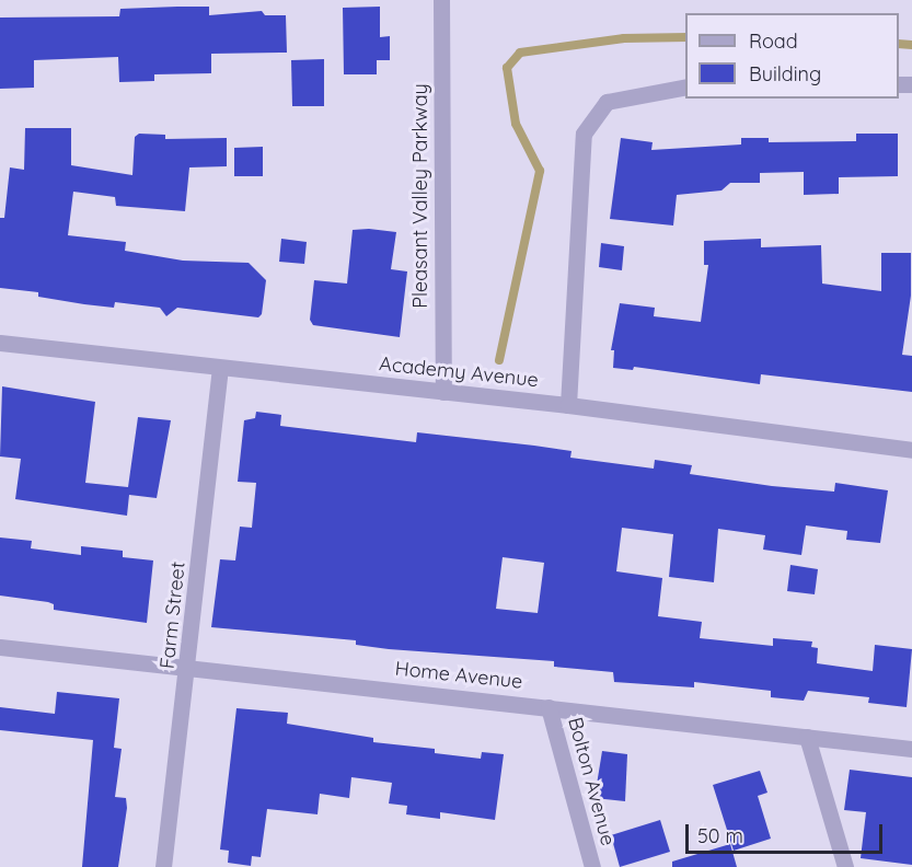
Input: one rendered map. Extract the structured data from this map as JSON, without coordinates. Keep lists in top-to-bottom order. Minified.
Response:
{"streets":{"street":["Pleasant Valley Parkway","Academy Avenue","Farm Street","Home Avenue","Bolton Avenue"]},"crossings":[["Pleasant Valley Parkway","Academy Avenue"],["Academy Avenue","Farm Street"],["Farm Street","Home Avenue"],["Home Avenue","Bolton Avenue"]],"legend":["Road","Building"],"scale_bar":"50 m"}
